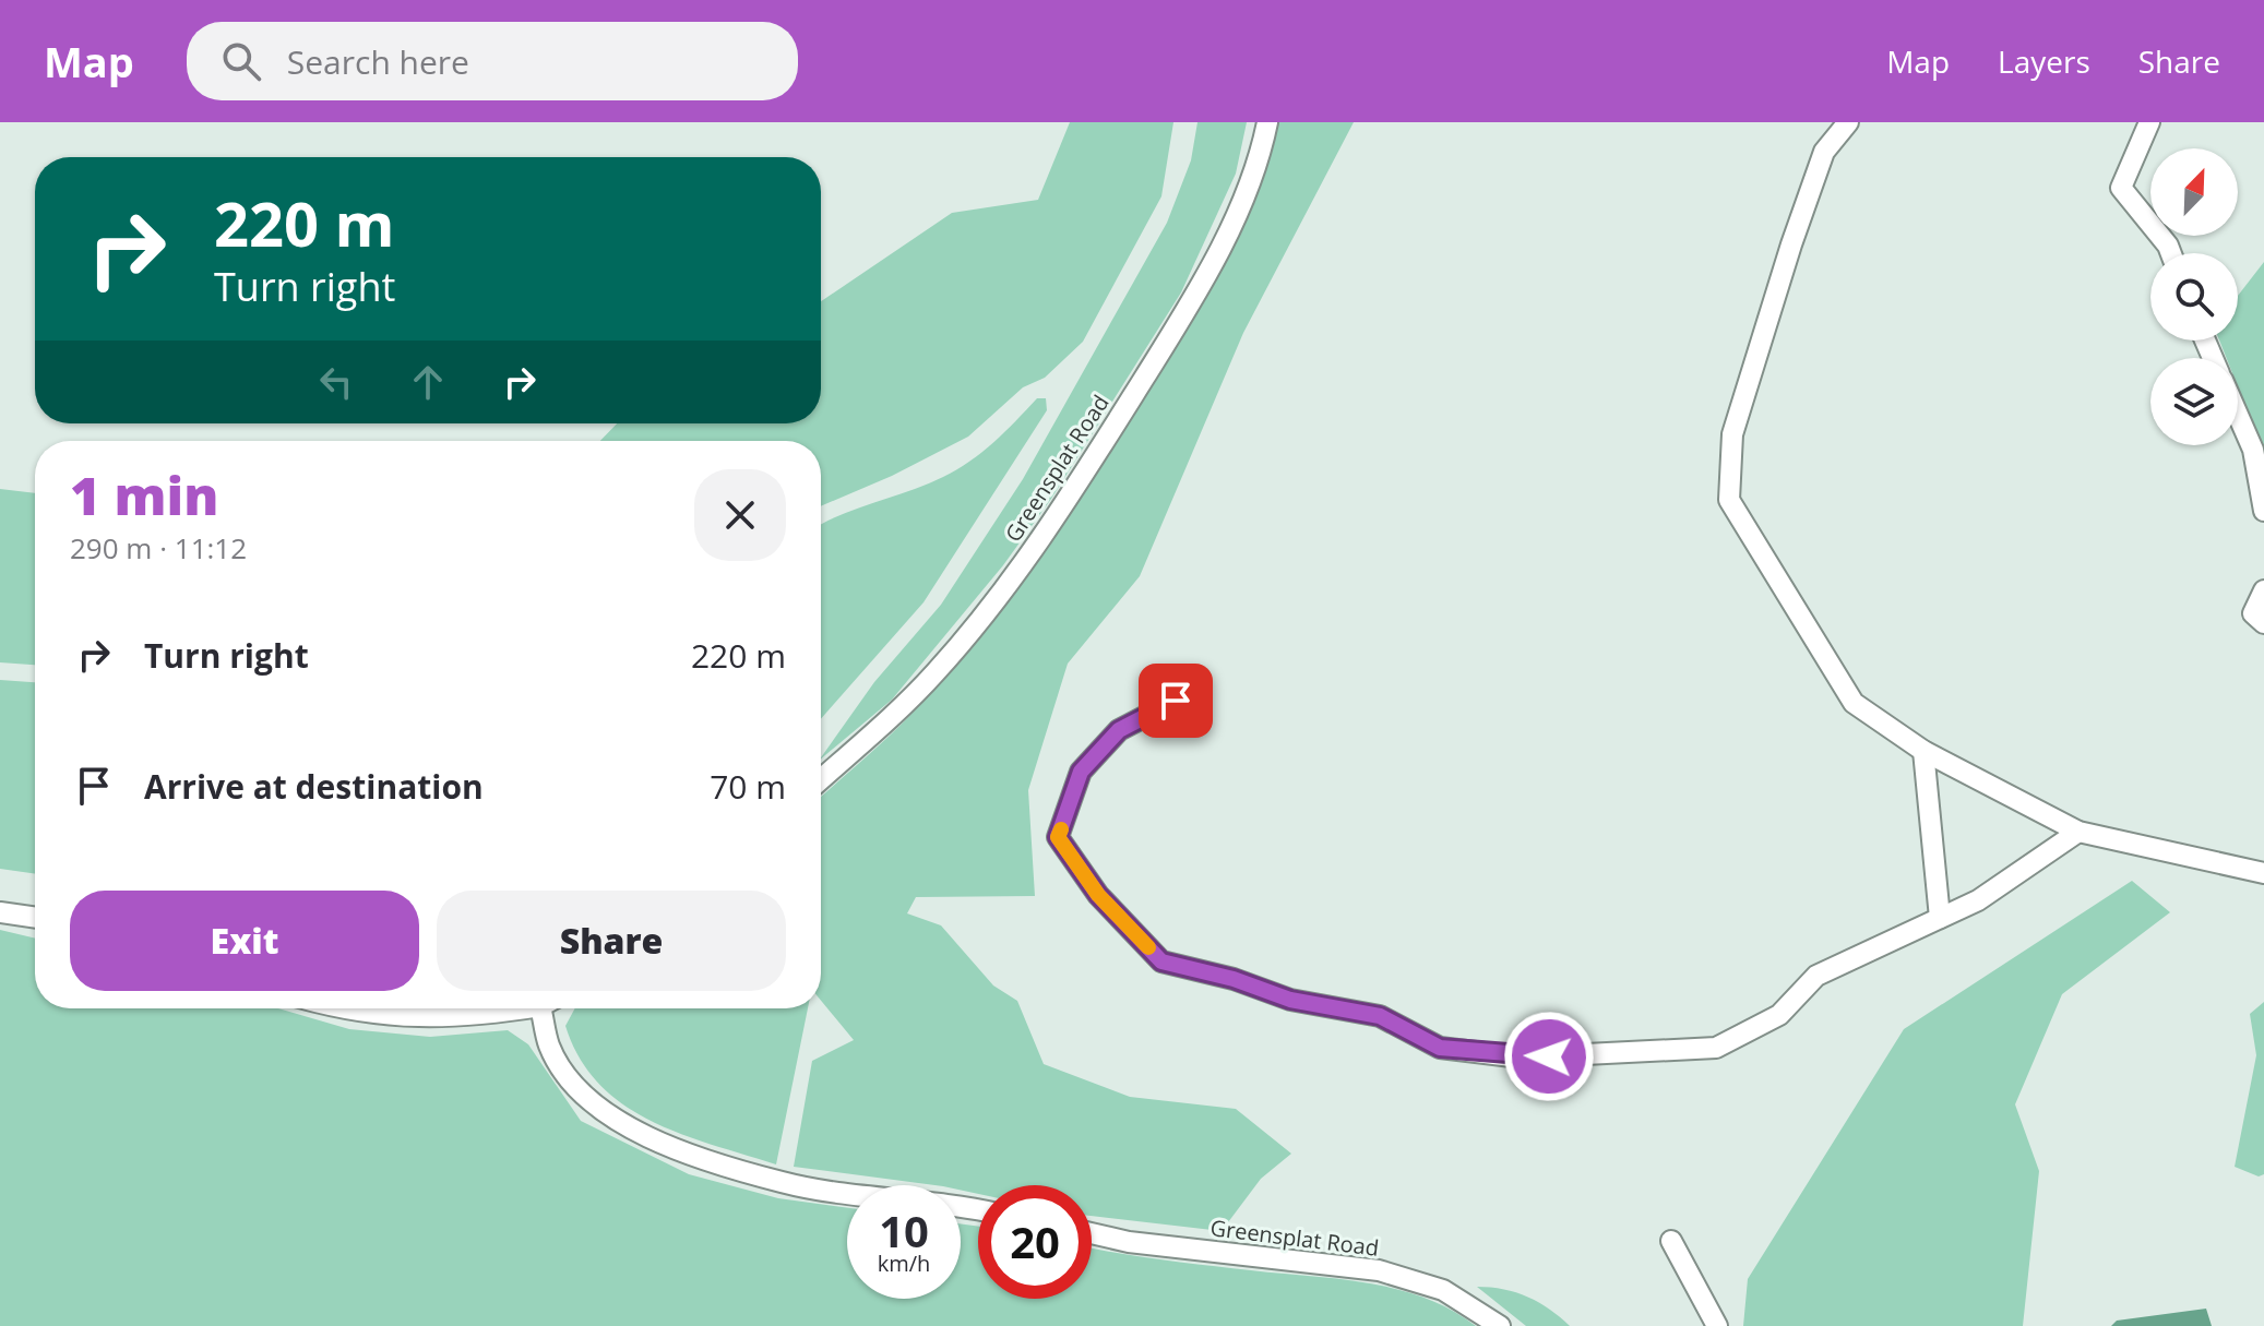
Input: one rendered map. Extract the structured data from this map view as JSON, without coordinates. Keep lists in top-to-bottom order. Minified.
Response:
{"streets":{"street":["Greensplat Road"]},"north":"top right","page":{"header":"Map","search":"Search here","nav":["Map","Layers","Share"],"turn":["220 m","Turn right"],"heading":["1 min","290 m · 11:12"],"list":[{"name":"Turn right","value":"220 m"},{"name":"Arrive at destination","value":"70 m"}],"buttons":["Exit","Share"],"speed":"10 km/h","limit":"20"}}
